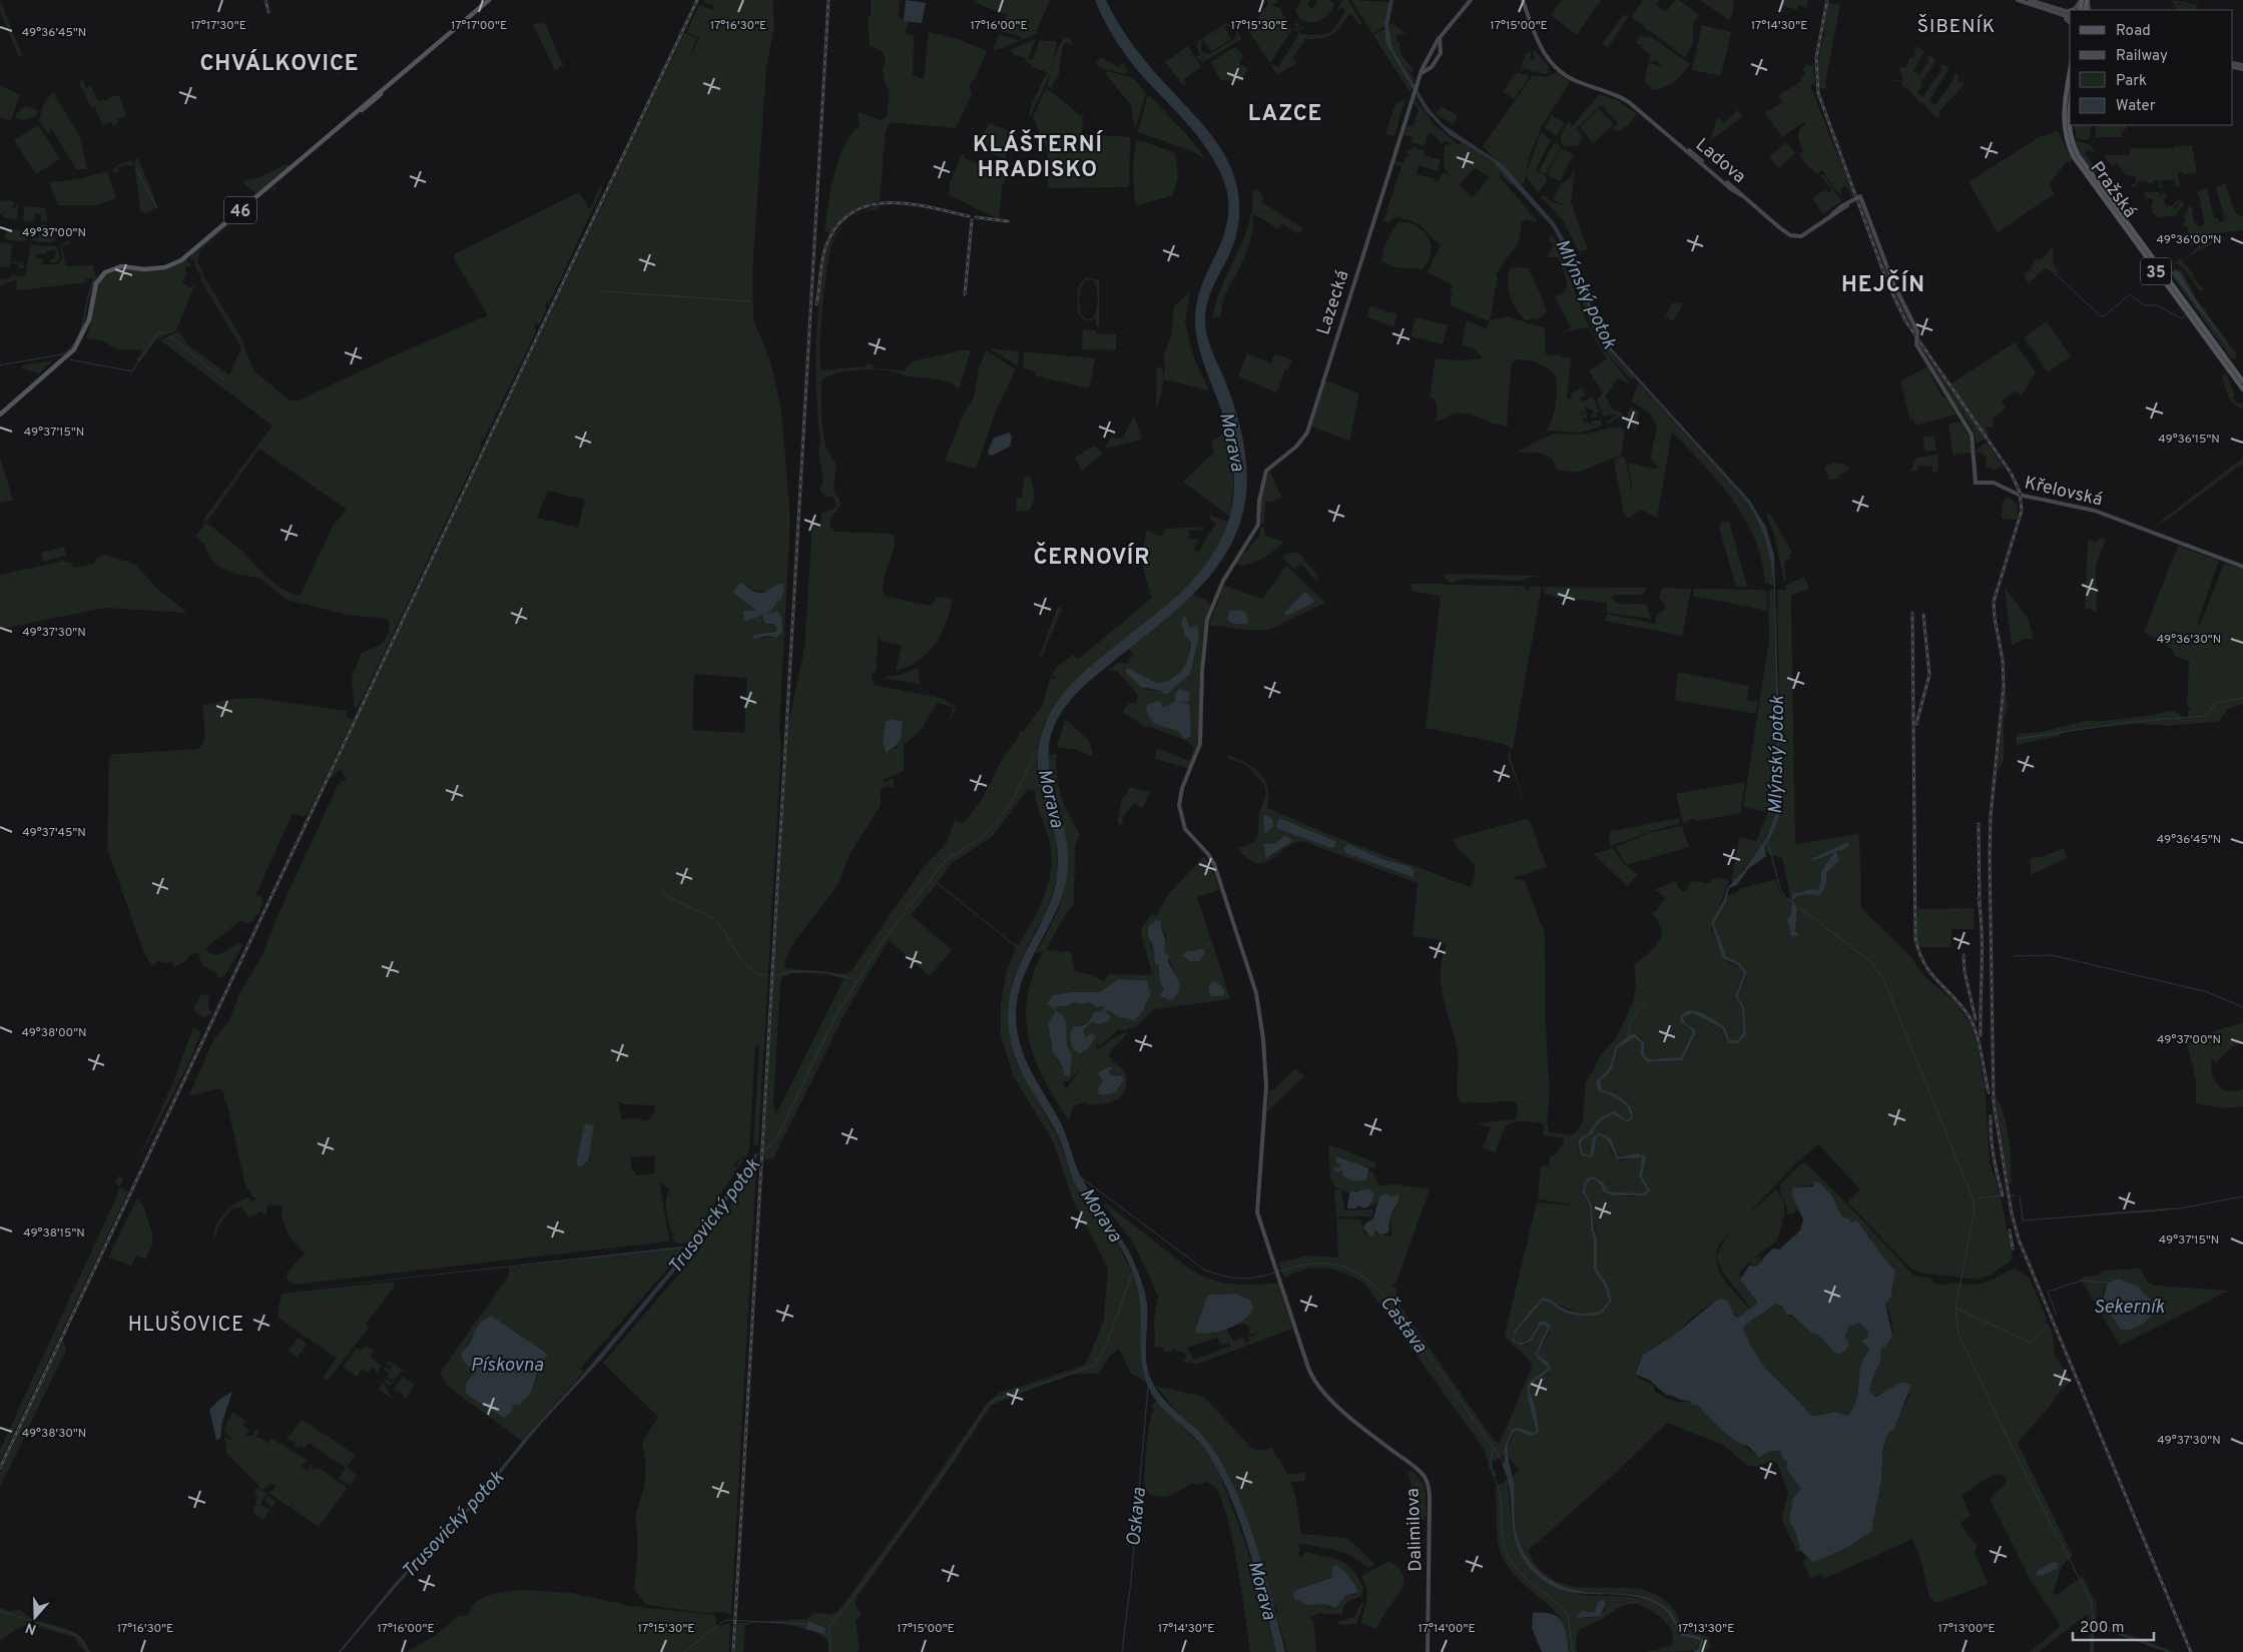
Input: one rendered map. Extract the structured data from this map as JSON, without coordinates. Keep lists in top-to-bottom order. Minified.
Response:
{"streets":{"main road":["Ladova","Pražská","46","35","Lazecká","Křelovská","Dalimilova"]},"crossings":[["Ladova","Křelovská"],["Lazecká","Dalimilova"]],"districts":["ŠIBENÍK","CHVÁLKOVICE","LAZCE","KLÁŠTERNÍ HRADISKO","HEJČÍN","ČERNOVÍR","HLUŠOVICE"],"water":["Mlýnský potok","Morava","Trusovický potok","Sekerník","Častava","Pískovna","Oskava"],"legend":["Road","Railway","Park","Water"],"scale_bar":"200 m","north":"bottom","coordinates":["17°17'30\"E","17°17'00\"E","17°16'30\"E","17°16'00\"E","17°15'30\"E","17°15'00\"E","17°14'30\"E","49°36'45\"N","49°37'00\"N","49°36'00\"N","49°37'15\"N","49°36'15\"N","49°37'30\"N","49°36'30\"N","49°37'45\"N","49°38'00\"N","49°38'15\"N","49°38'30\"N","17°14'00\"E","17°13'30\"E","17°13'00\"E"]}
